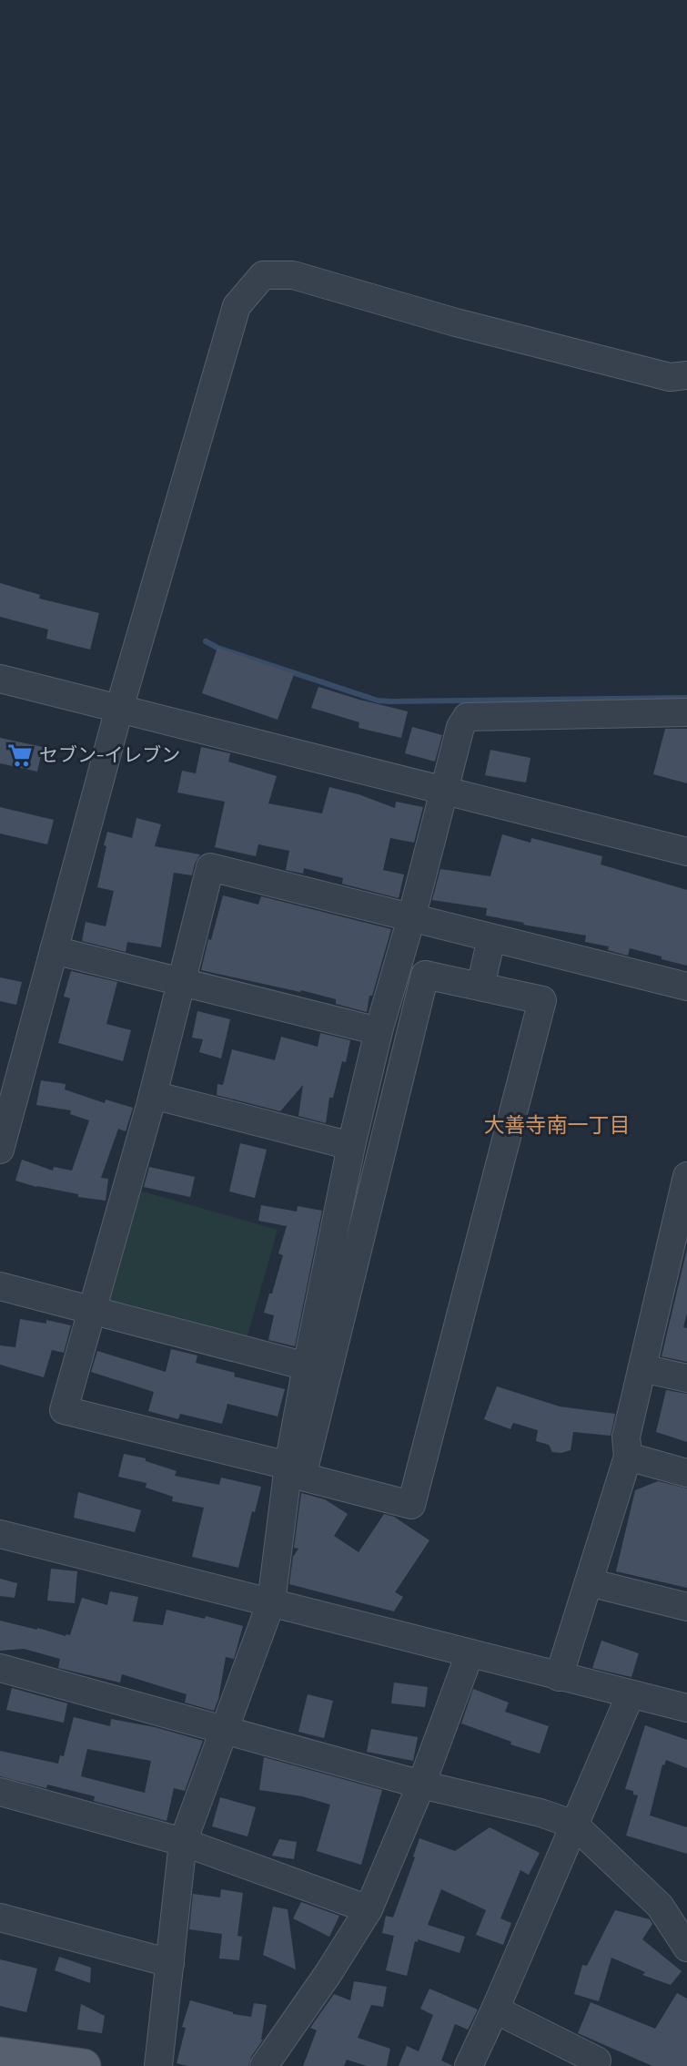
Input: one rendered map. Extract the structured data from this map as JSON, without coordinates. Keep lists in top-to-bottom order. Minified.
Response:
{"districts":["大善寺南一丁目"],"places":{"supermarket":["セブン-イレブン"]}}
